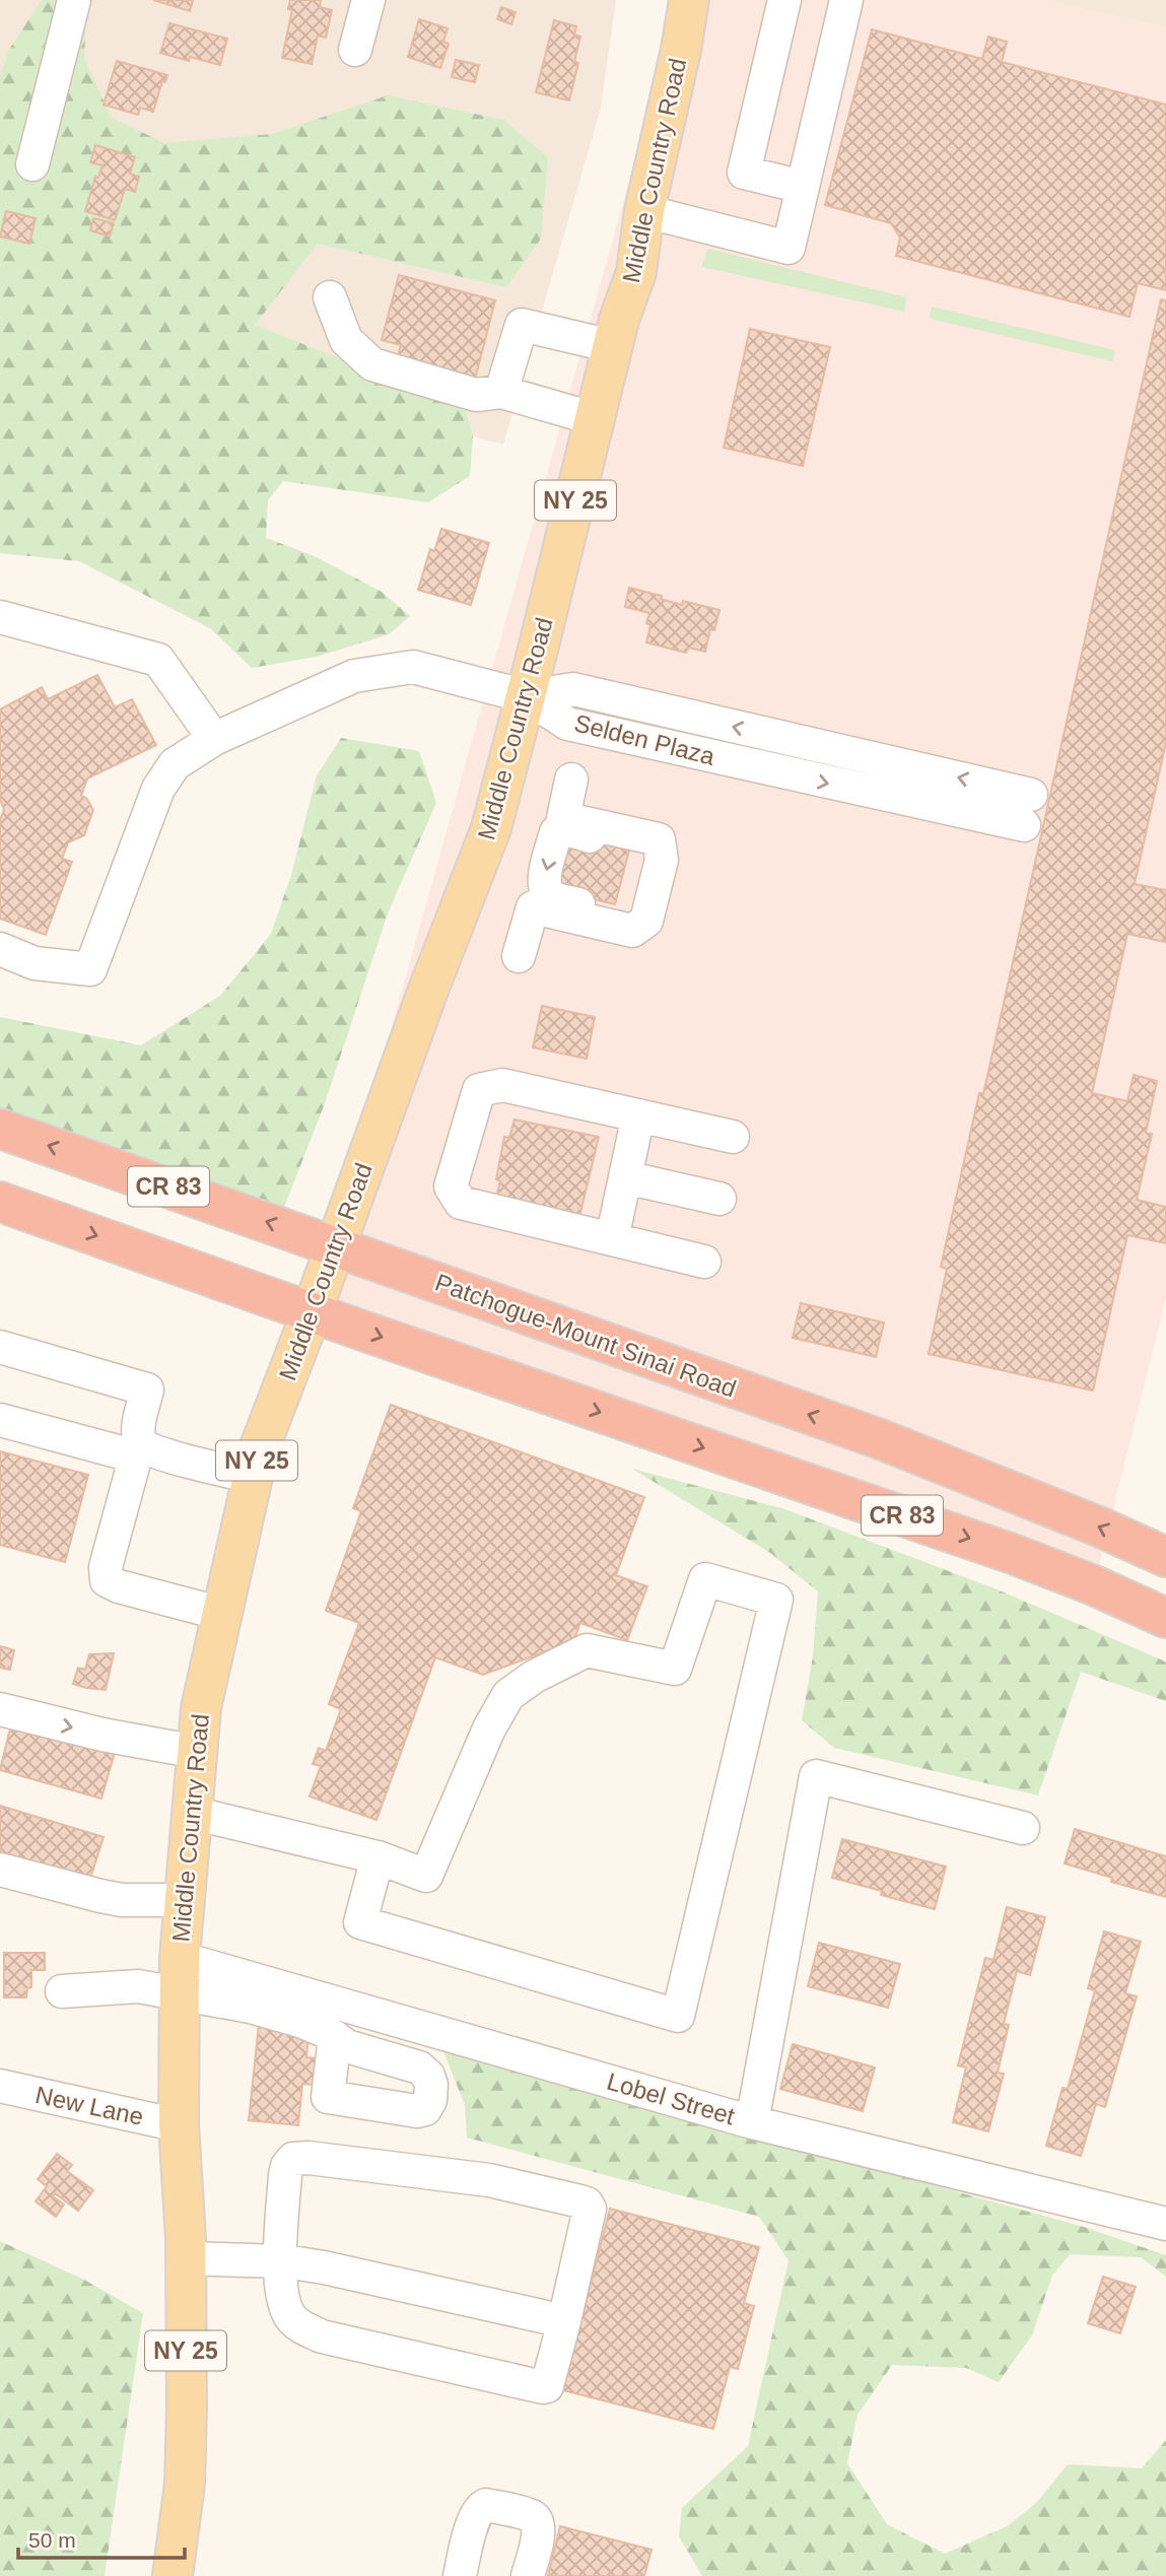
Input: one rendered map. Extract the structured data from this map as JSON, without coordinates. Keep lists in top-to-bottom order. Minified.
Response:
{"streets":{"highway":["CR 83","Patchogue-Mount Sinai Road"],"main road":["Middle Country Road","NY 25"],"street":["Selden Plaza","Lobel Street","New Lane"]},"crossings":[["Middle Country Road","Selden Plaza"],["Middle Country Road","CR 83"],["Middle Country Road","Patchogue-Mount Sinai Road"],["Middle Country Road","Lobel Street"],["Middle Country Road","New Lane"]],"scale_bar":"50 m"}
